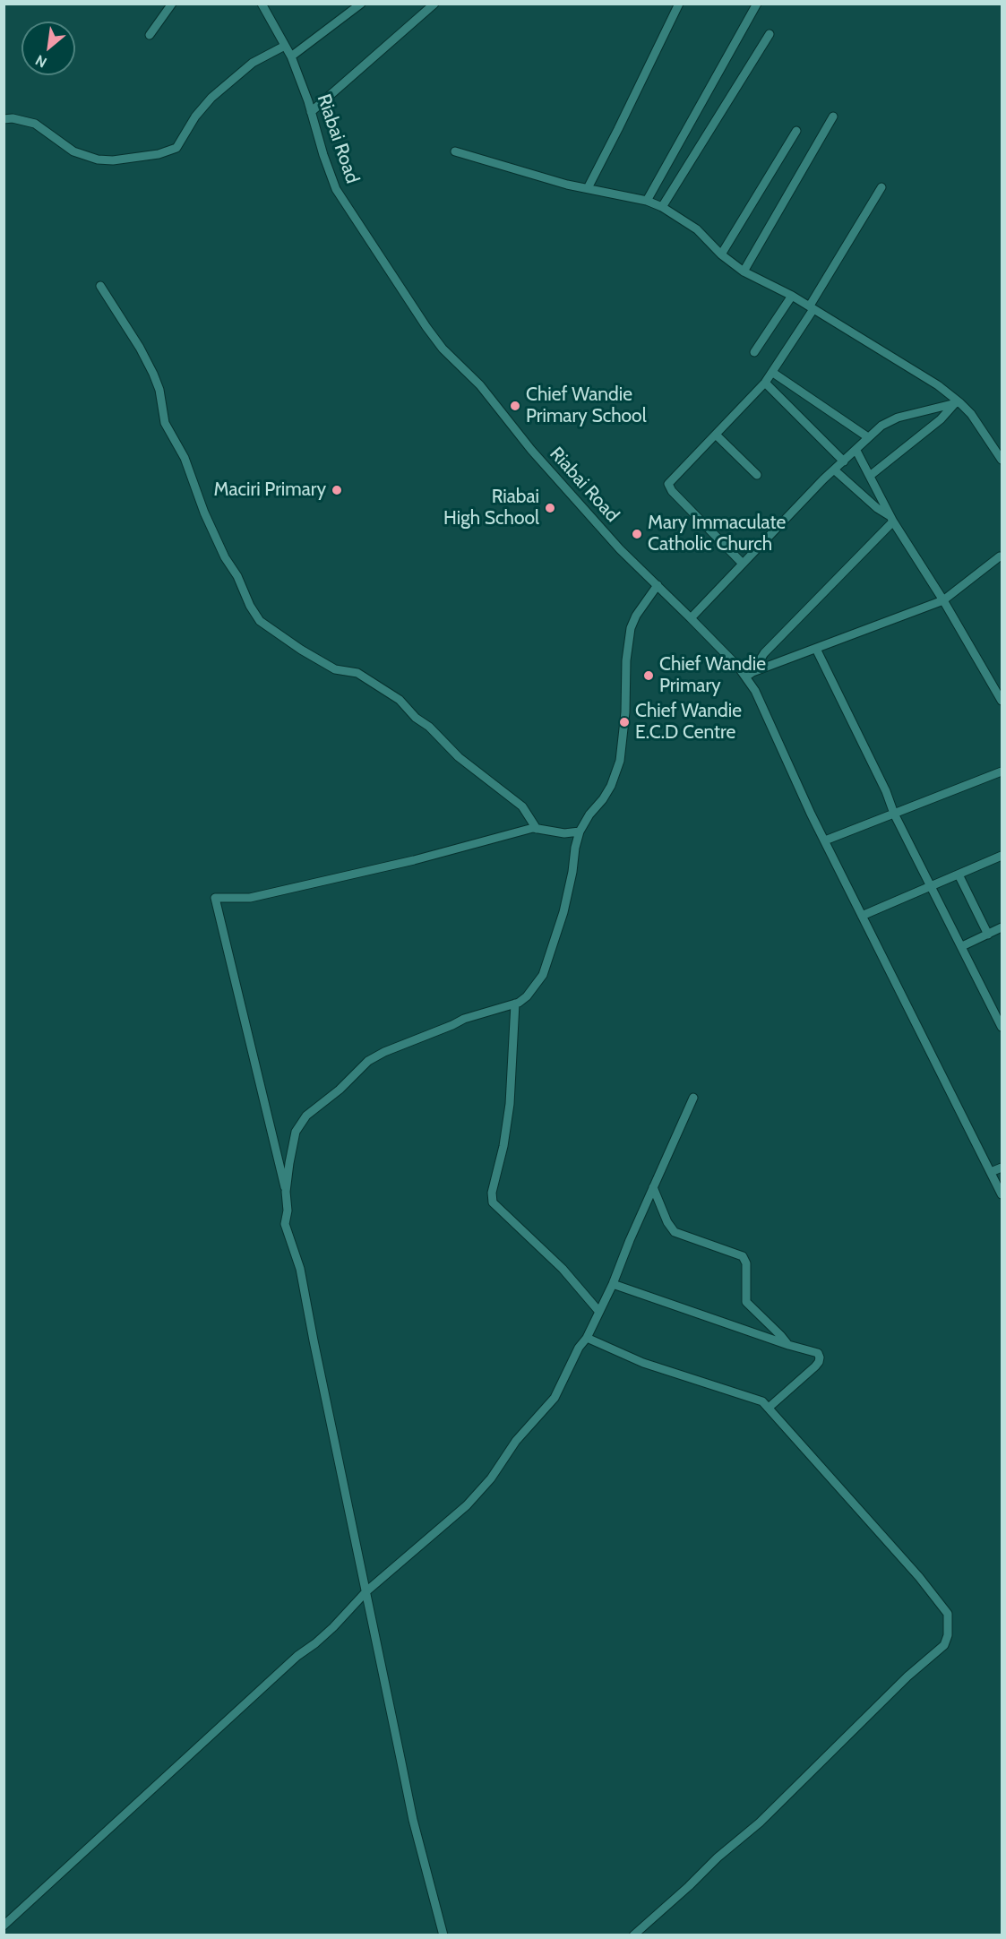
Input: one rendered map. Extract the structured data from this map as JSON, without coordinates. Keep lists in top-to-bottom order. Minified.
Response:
{"streets":{"street":["Riabai Road"]},"places":["Chief Wandie Primary School","Maciri Primary","Riabai High School","Mary Immaculate Catholic Church","Chief Wandie Primary","Chief Wandie E.C.D Centre"],"north":"bottom left"}
